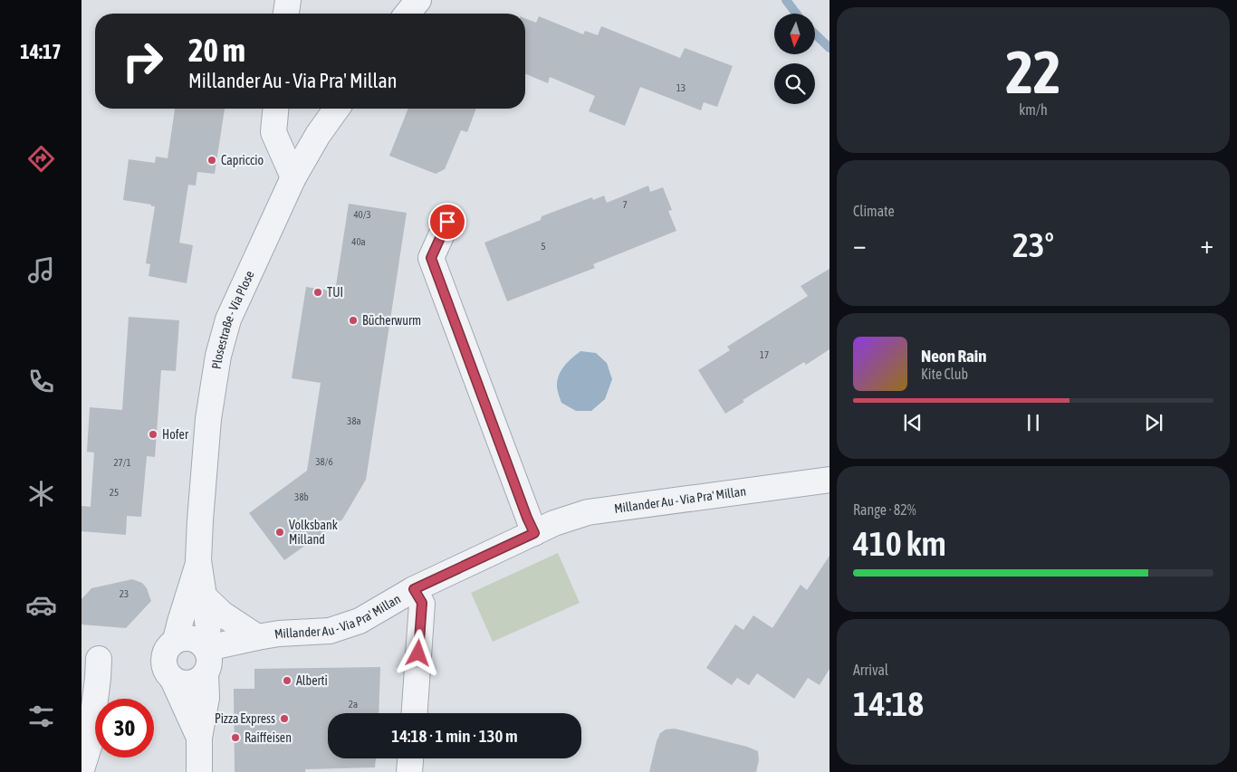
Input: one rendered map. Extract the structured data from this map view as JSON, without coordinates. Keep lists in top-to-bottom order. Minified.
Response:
{"streets":{"street":["Plosestraße - Via Plose","Millander Au - Via Pra' Millan"]},"crossings":[["Plosestraße - Via Plose","Millander Au - Via Pra' Millan"]],"places":["Capriccio","TUI","Bücherwurm","Hofer","Volksbank Milland","Alberti","Pizza Express","Raiffeisen"],"house_numbers":["13","7","40/3","40a","5","17","38a","38/6","27/1","25","38b","23","2a"],"north":"bottom","page":{"tabs":"14:17","tile":[["22","km/h"],"Climate",["Range · 82%","410 km"],["Arrival","14:18"]],"turn":["20 m","Millander Au - Via Pra' Millan"],"heat":["−","23°","+"],"song":["Neon Rain","Kite Club"],"limit":"30","trip":"14:18 · 1 min · 130 m"}}
